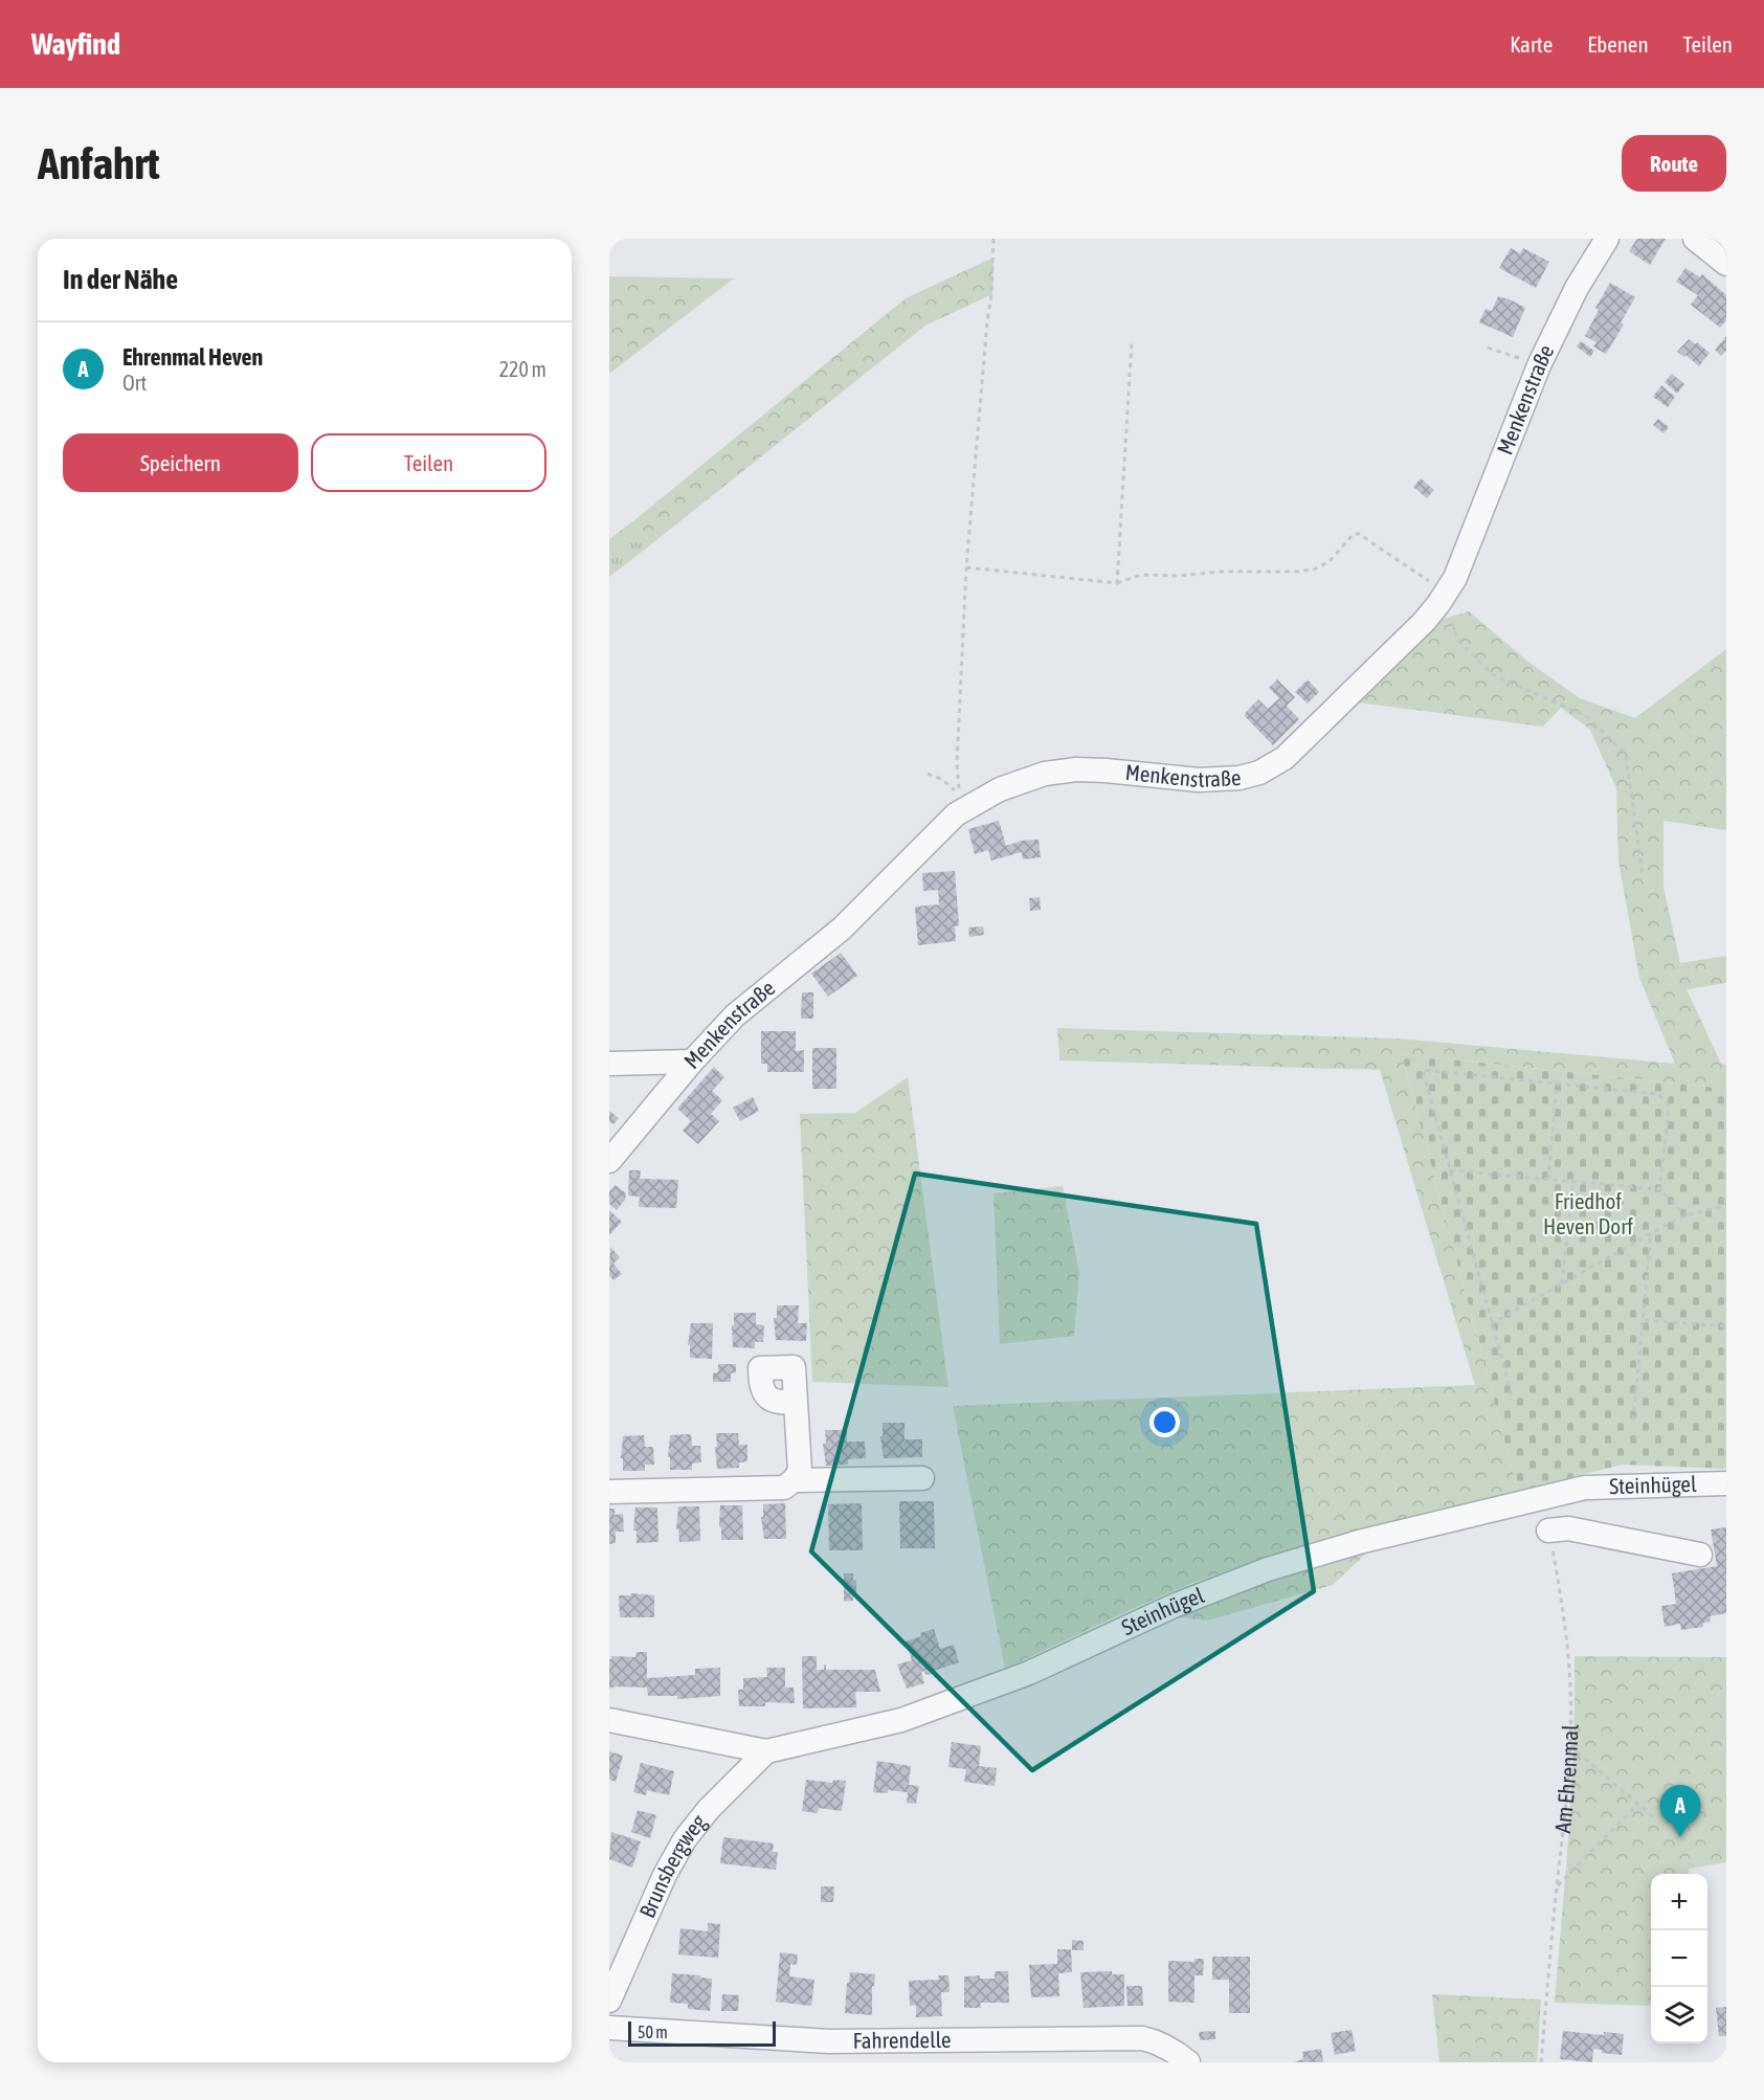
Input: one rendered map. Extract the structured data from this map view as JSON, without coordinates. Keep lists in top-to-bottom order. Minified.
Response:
{"streets":{"street":["Menkenstraße","Steinhügel","Brunsbergweg","Fahrendelle"],"path":["Am Ehrenmal"]},"crossings":[["Steinhügel","Brunsbergweg"]],"parks":["Friedhof Heven Dorf"],"scale_bar":"50 m","page":{"header":"Wayfind","nav":["Karte","Ebenen","Teilen"],"buttons":["Route",["Speichern","Teilen"]],"title":"Anfahrt","heading":"In der Nähe","list":[{"mark":"A","name":"Ehrenmal Heven","note":"Ort","value":"220 m"}],"pins":"A","map_buttons":["+","−"],"scale":"50 m"}}
